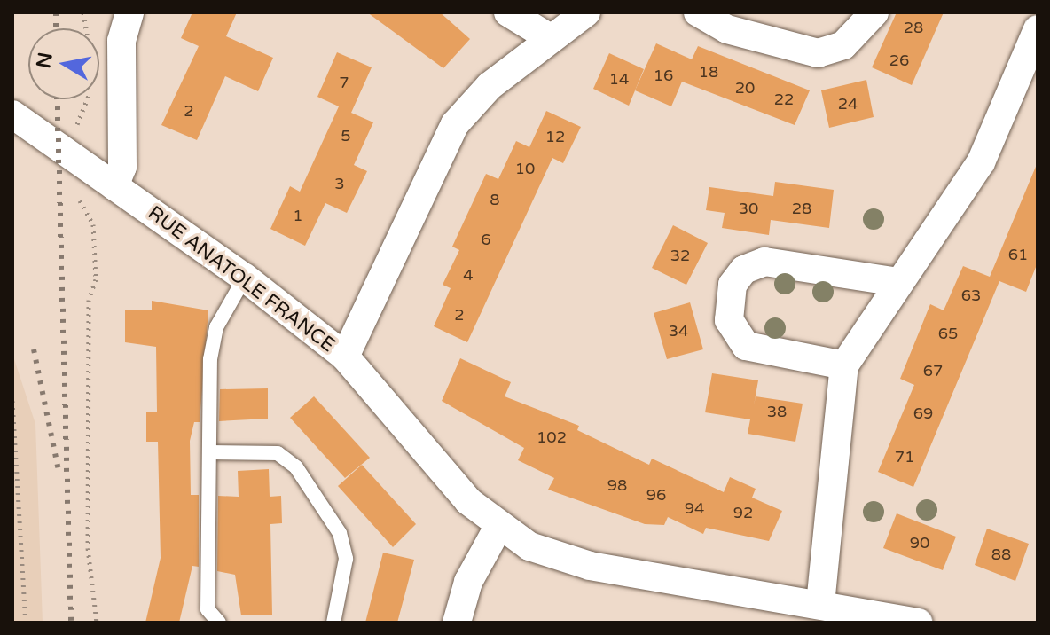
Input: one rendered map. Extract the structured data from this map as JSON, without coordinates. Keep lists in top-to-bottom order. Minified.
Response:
{"streets":{"street":["RUE ANATOLE FRANCE"]},"house_numbers":["28","26","18","16","14","7","20","22","24","2","5","12","10","3","8","30","28","1","6","61","32","4","63","2","34","65","67","38","69","102","71","98","96","94","92","90","88"],"north":"left"}
